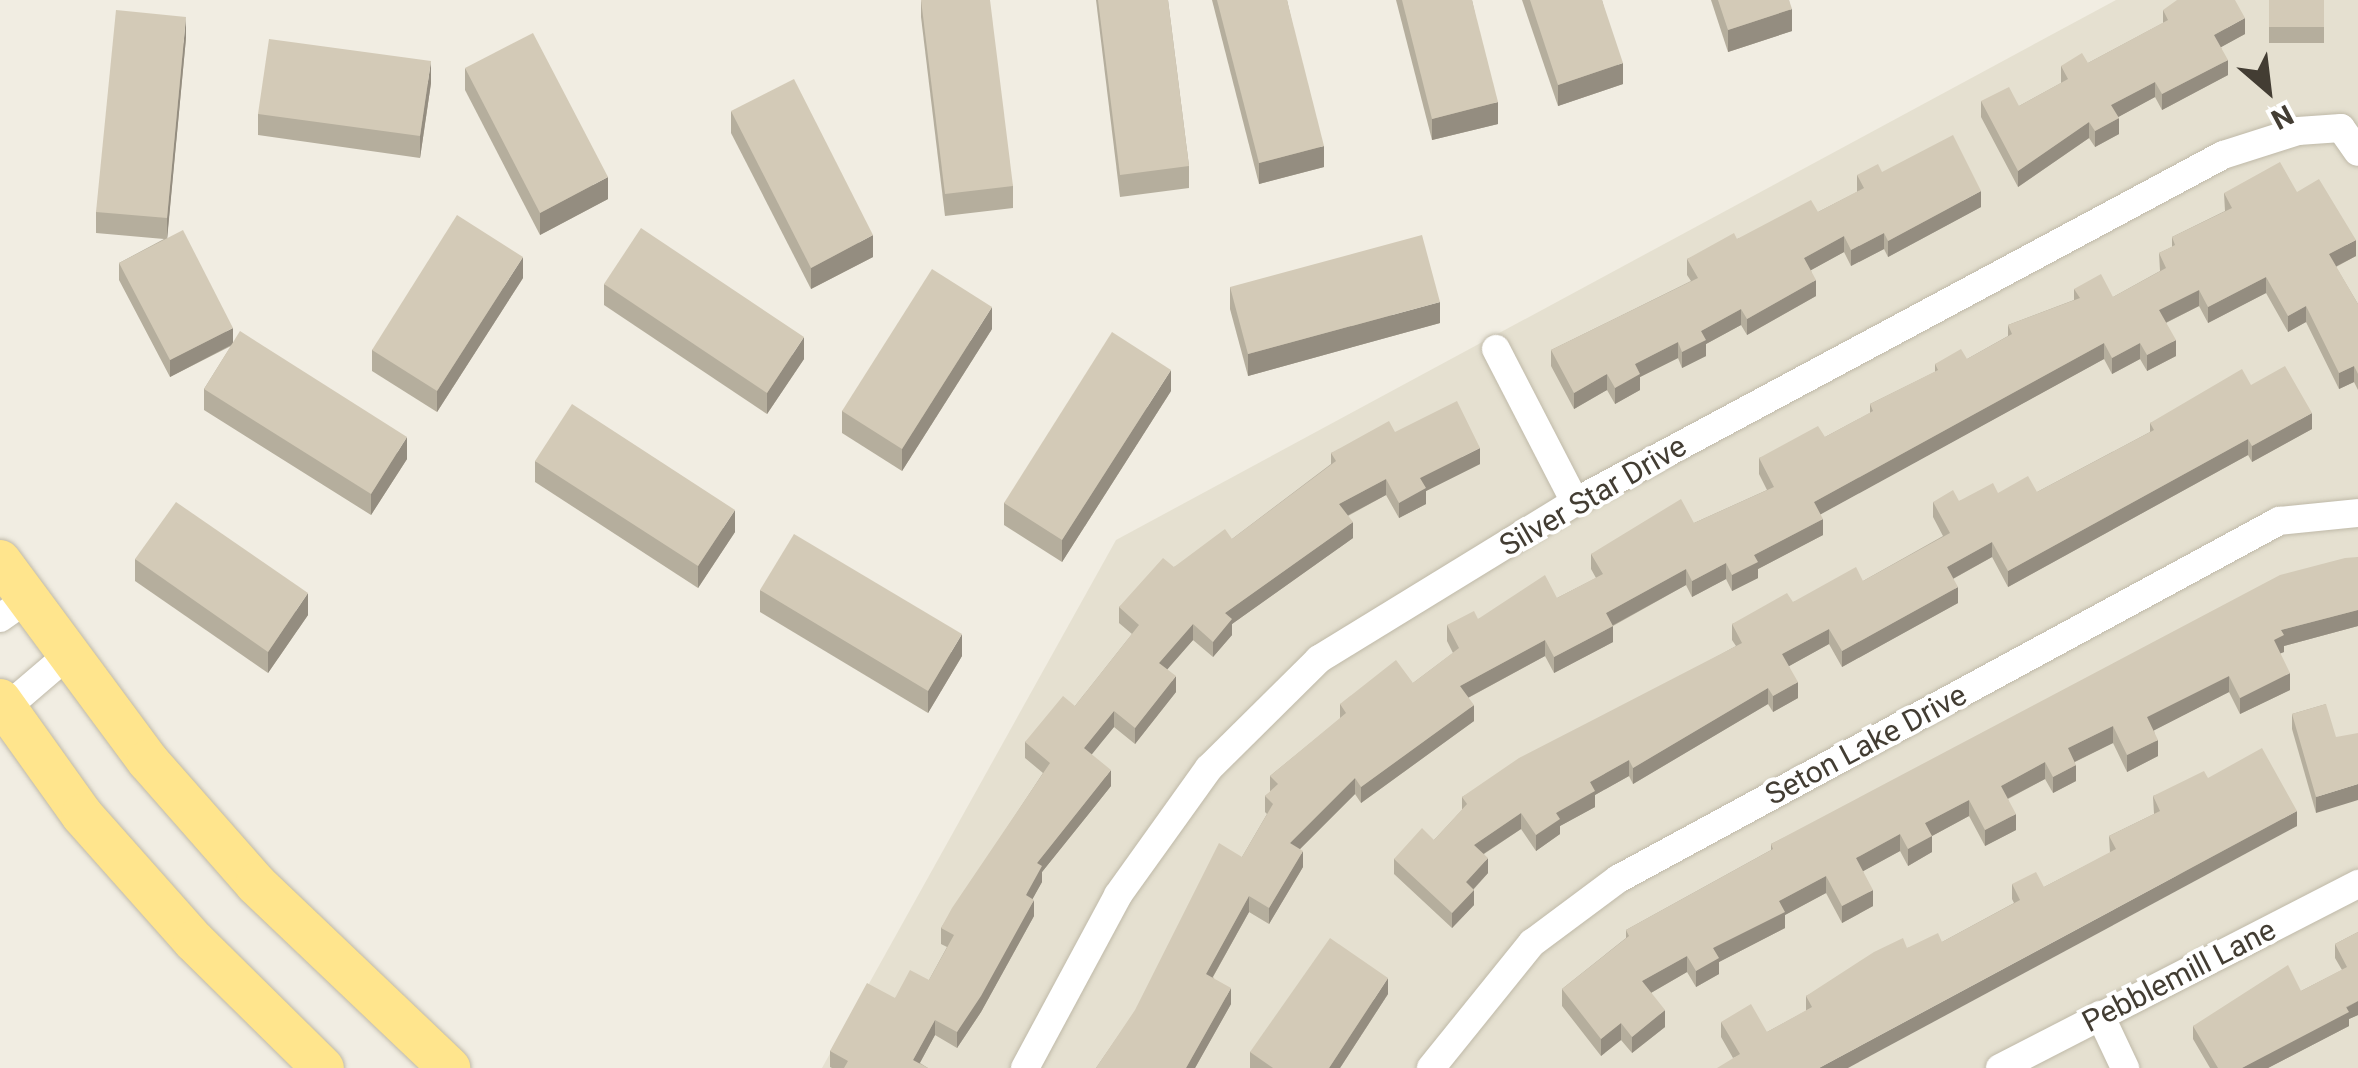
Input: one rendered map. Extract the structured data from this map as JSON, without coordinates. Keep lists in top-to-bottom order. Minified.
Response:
{"streets":{"street":["Silver Star Drive","Seton Lake Drive","Pebblemill Lane"]},"north":"bottom right"}
